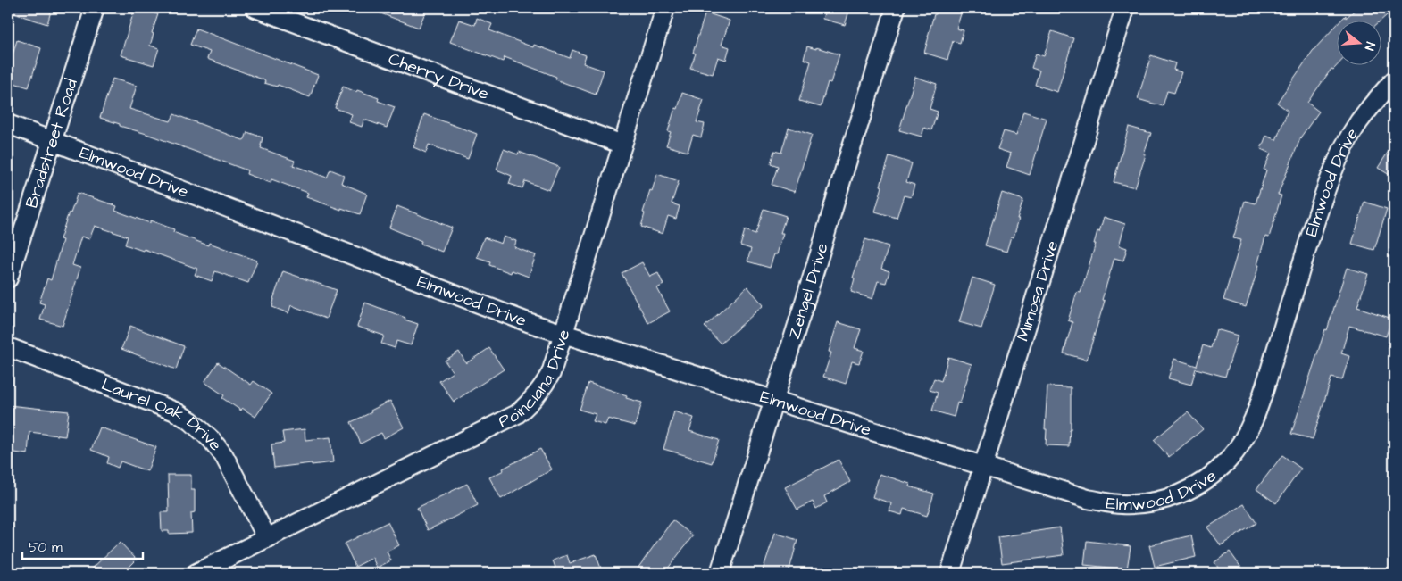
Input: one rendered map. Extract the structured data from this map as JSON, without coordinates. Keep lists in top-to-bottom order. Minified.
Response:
{"streets":{"street":["Cherry Drive","Bradstreet Road","Elmwood Drive","Zengel Drive","Mimosa Drive","Poinciana Drive","Laurel Oak Drive"]},"crossings":[["Cherry Drive","Poinciana Drive"],["Bradstreet Road","Elmwood Drive"],["Elmwood Drive","Zengel Drive"],["Elmwood Drive","Mimosa Drive"],["Elmwood Drive","Poinciana Drive"],["Poinciana Drive","Laurel Oak Drive"]],"scale_bar":"50 m","north":"right"}
